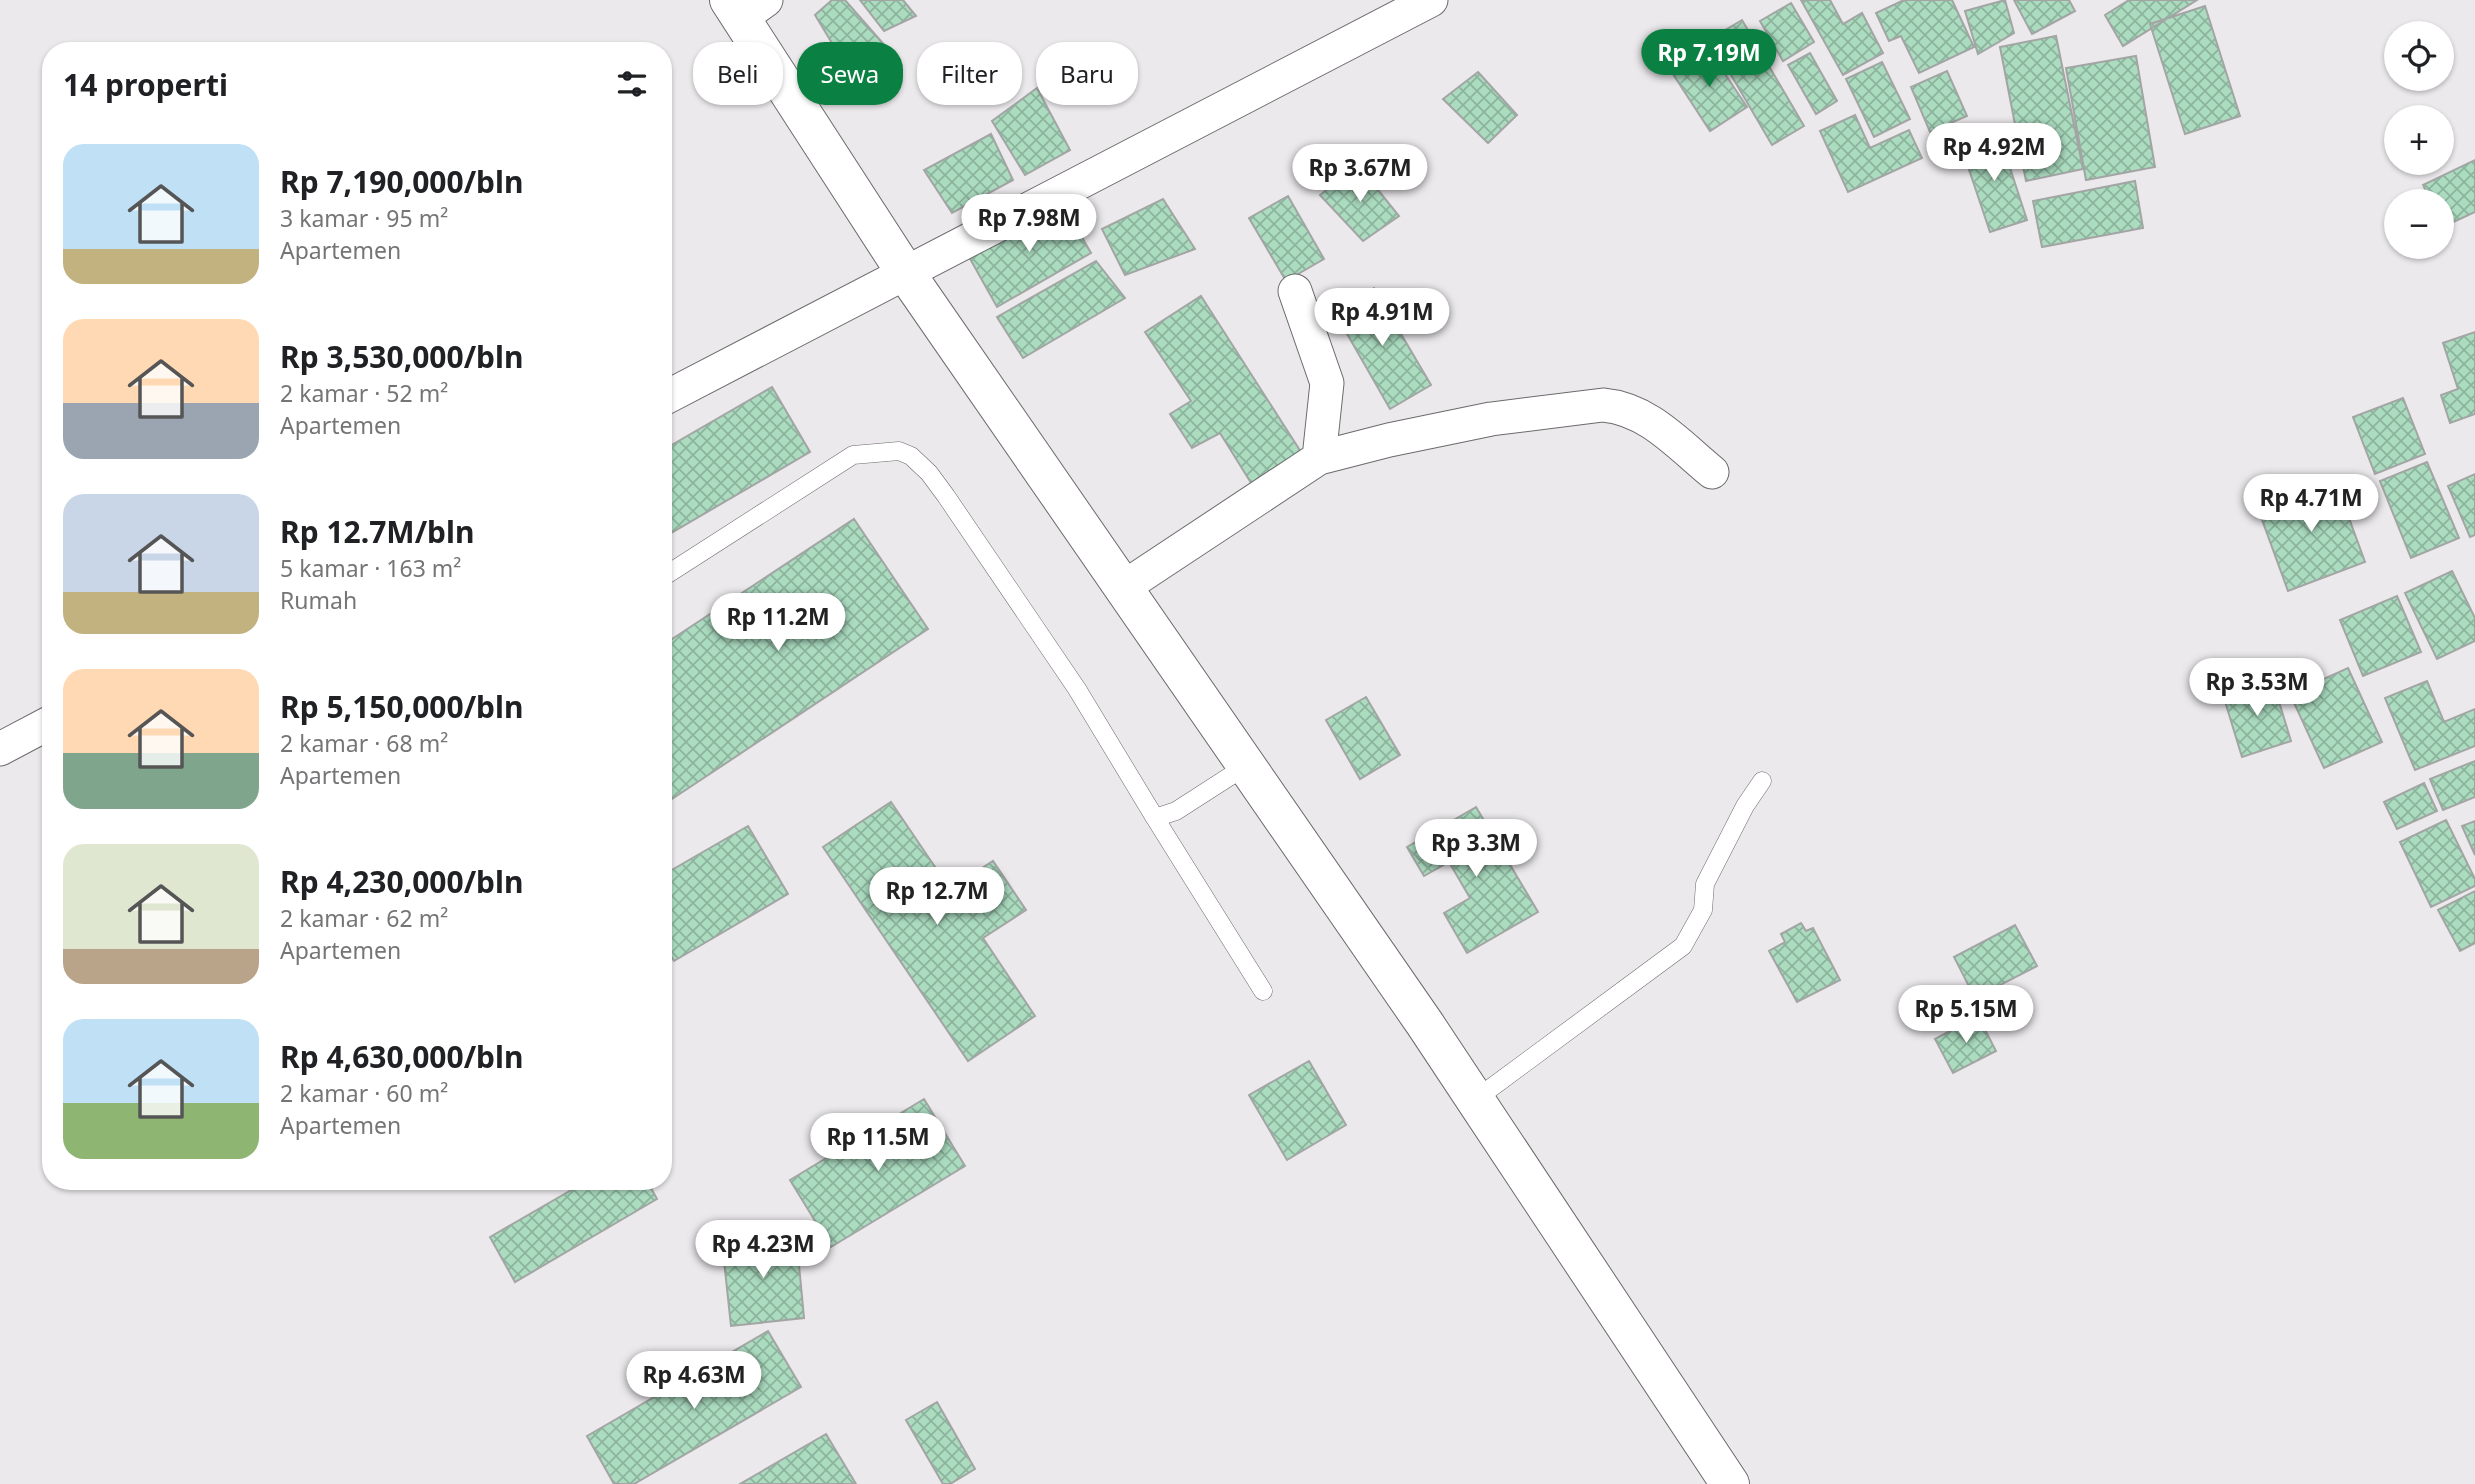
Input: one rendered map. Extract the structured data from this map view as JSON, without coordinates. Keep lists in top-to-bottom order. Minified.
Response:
{"page":{"map_buttons":["+","−"],"price":["Rp 7.19M","Rp 4.92M","Rp 3.67M","Rp 7.98M","Rp 4.91M","Rp 4.71M","Rp 11.2M","Rp 3.53M","Rp 3.3M","Rp 12.7M","Rp 5.15M","Rp 11.5M","Rp 4.23M","Rp 4.63M"],"chip":["Beli","Sewa","Filter","Baru"],"heading":"14 properti","list":[{"name":"Rp 7,190,000/bln","note":"3 kamar · 95 m² · Apartemen"},{"name":"Rp 3,530,000/bln","note":"2 kamar · 52 m² · Apartemen"},{"name":"Rp 12.7M/bln","note":"5 kamar · 163 m² · Rumah"},{"name":"Rp 5,150,000/bln","note":"2 kamar · 68 m² · Apartemen"},{"name":"Rp 4,230,000/bln","note":"2 kamar · 62 m² · Apartemen"},{"name":"Rp 4,630,000/bln","note":"2 kamar · 60 m² · Apartemen"}]}}
